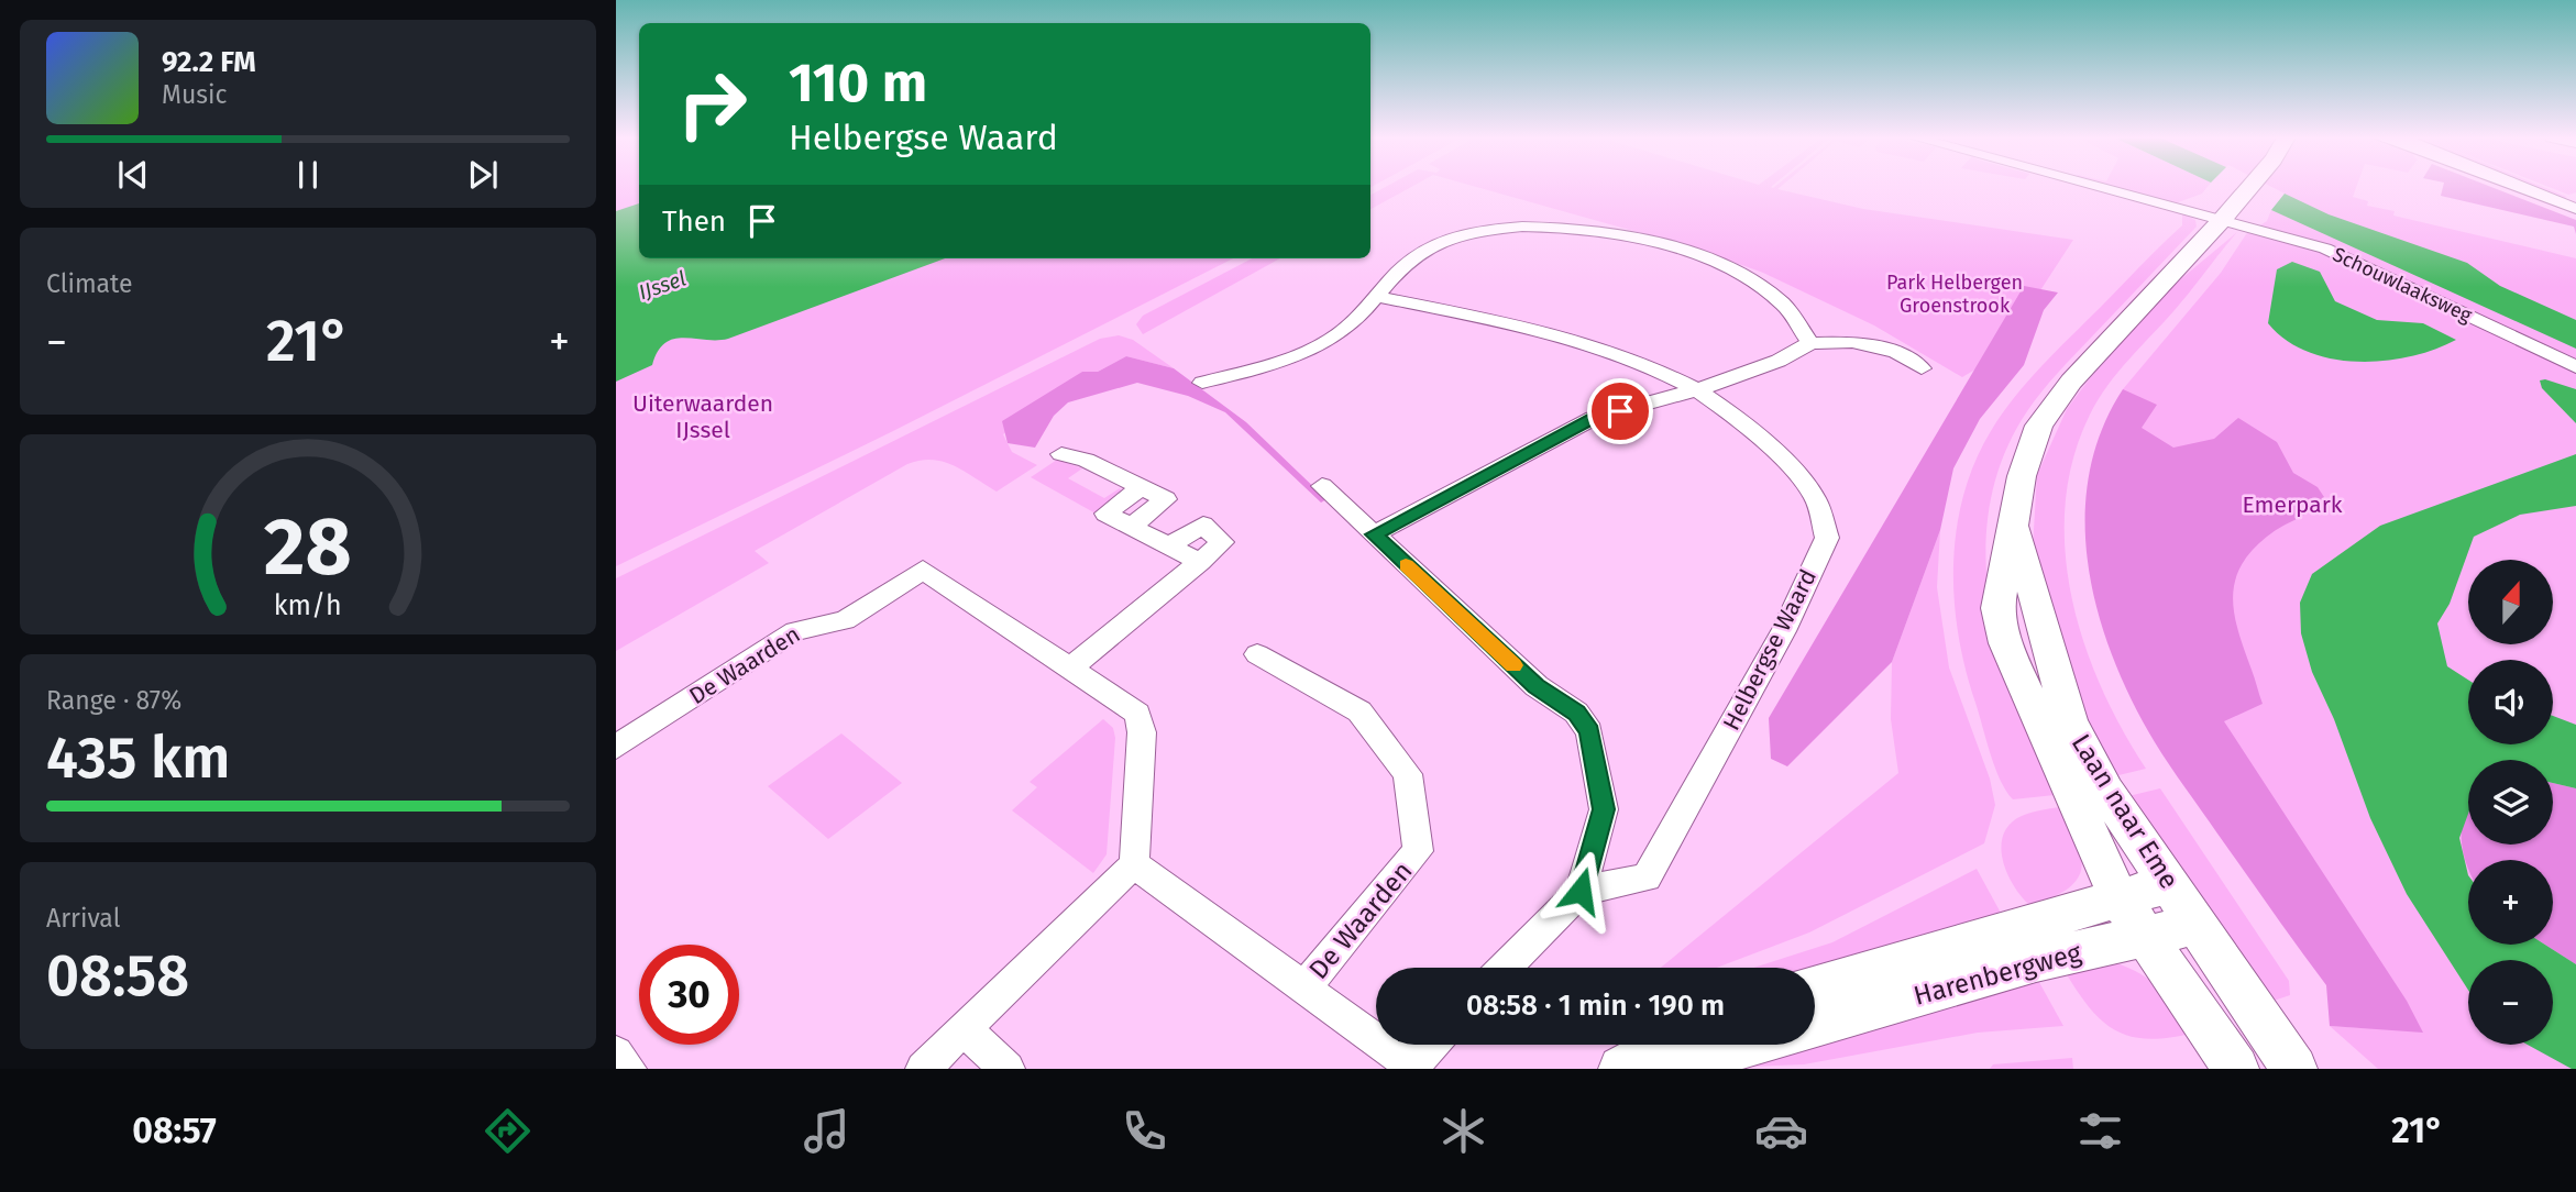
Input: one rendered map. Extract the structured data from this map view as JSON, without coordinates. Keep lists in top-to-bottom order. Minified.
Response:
{"streets":{"street":["Schouwlaaksweg","Helbergse Waard","De Waarden","Laan naar Eme","Harenbergweg"]},"crossings":[["Schouwlaaksweg","Laan naar Eme"],["Laan naar Eme","Harenbergweg"]],"water":["IJssel"],"parks":["Park Helbergen Groenstrook","Uiterwaarden IJssel","Emerpark"],"north":"top","page":{"turn":["110 m","Helbergse Waard"],"song":["92.2 FM","Music"],"then":"Then","tile":["Climate",["Range · 87%","435 km"],["Arrival","08:58"]],"heat":["−","21°","+"],"map_buttons":["+","−"],"limit":"30","trip":"08:58 · 1 min · 190 m","tabs":["08:57","21°"],"gauge":["28","km/h"]}}
